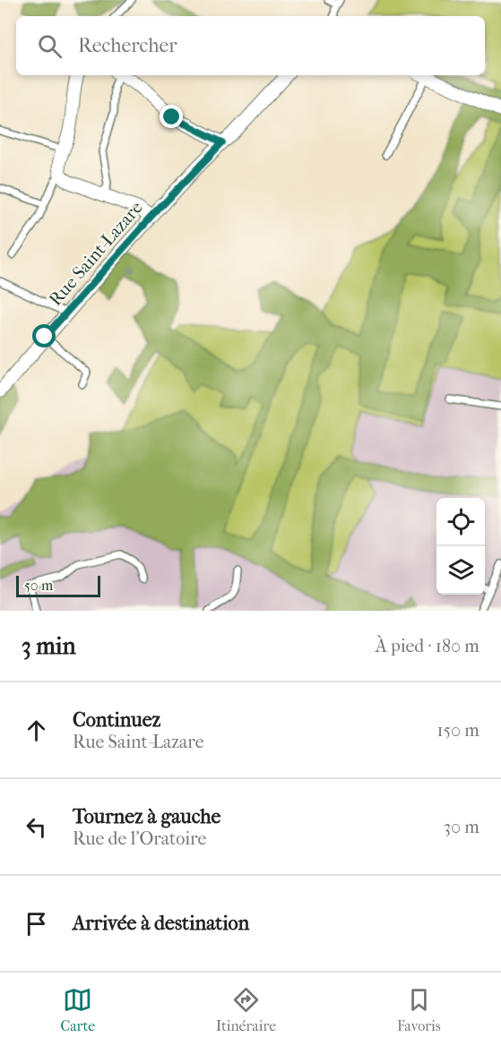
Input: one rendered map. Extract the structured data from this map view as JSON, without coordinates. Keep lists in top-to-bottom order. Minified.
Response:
{"streets":{"street":["Rue Saint-Lazare"]},"scale_bar":"50 m","page":{"search":"Rechercher","scale":"50 m","heading":["3 min","À pied · 180 m"],"list":[["Continuez","Rue Saint-Lazare","150 m"],["Tournez à gauche","Rue de l'Oratoire","30 m"],"Arrivée à destination"],"nav":["Carte","Itinéraire","Favoris"]}}
